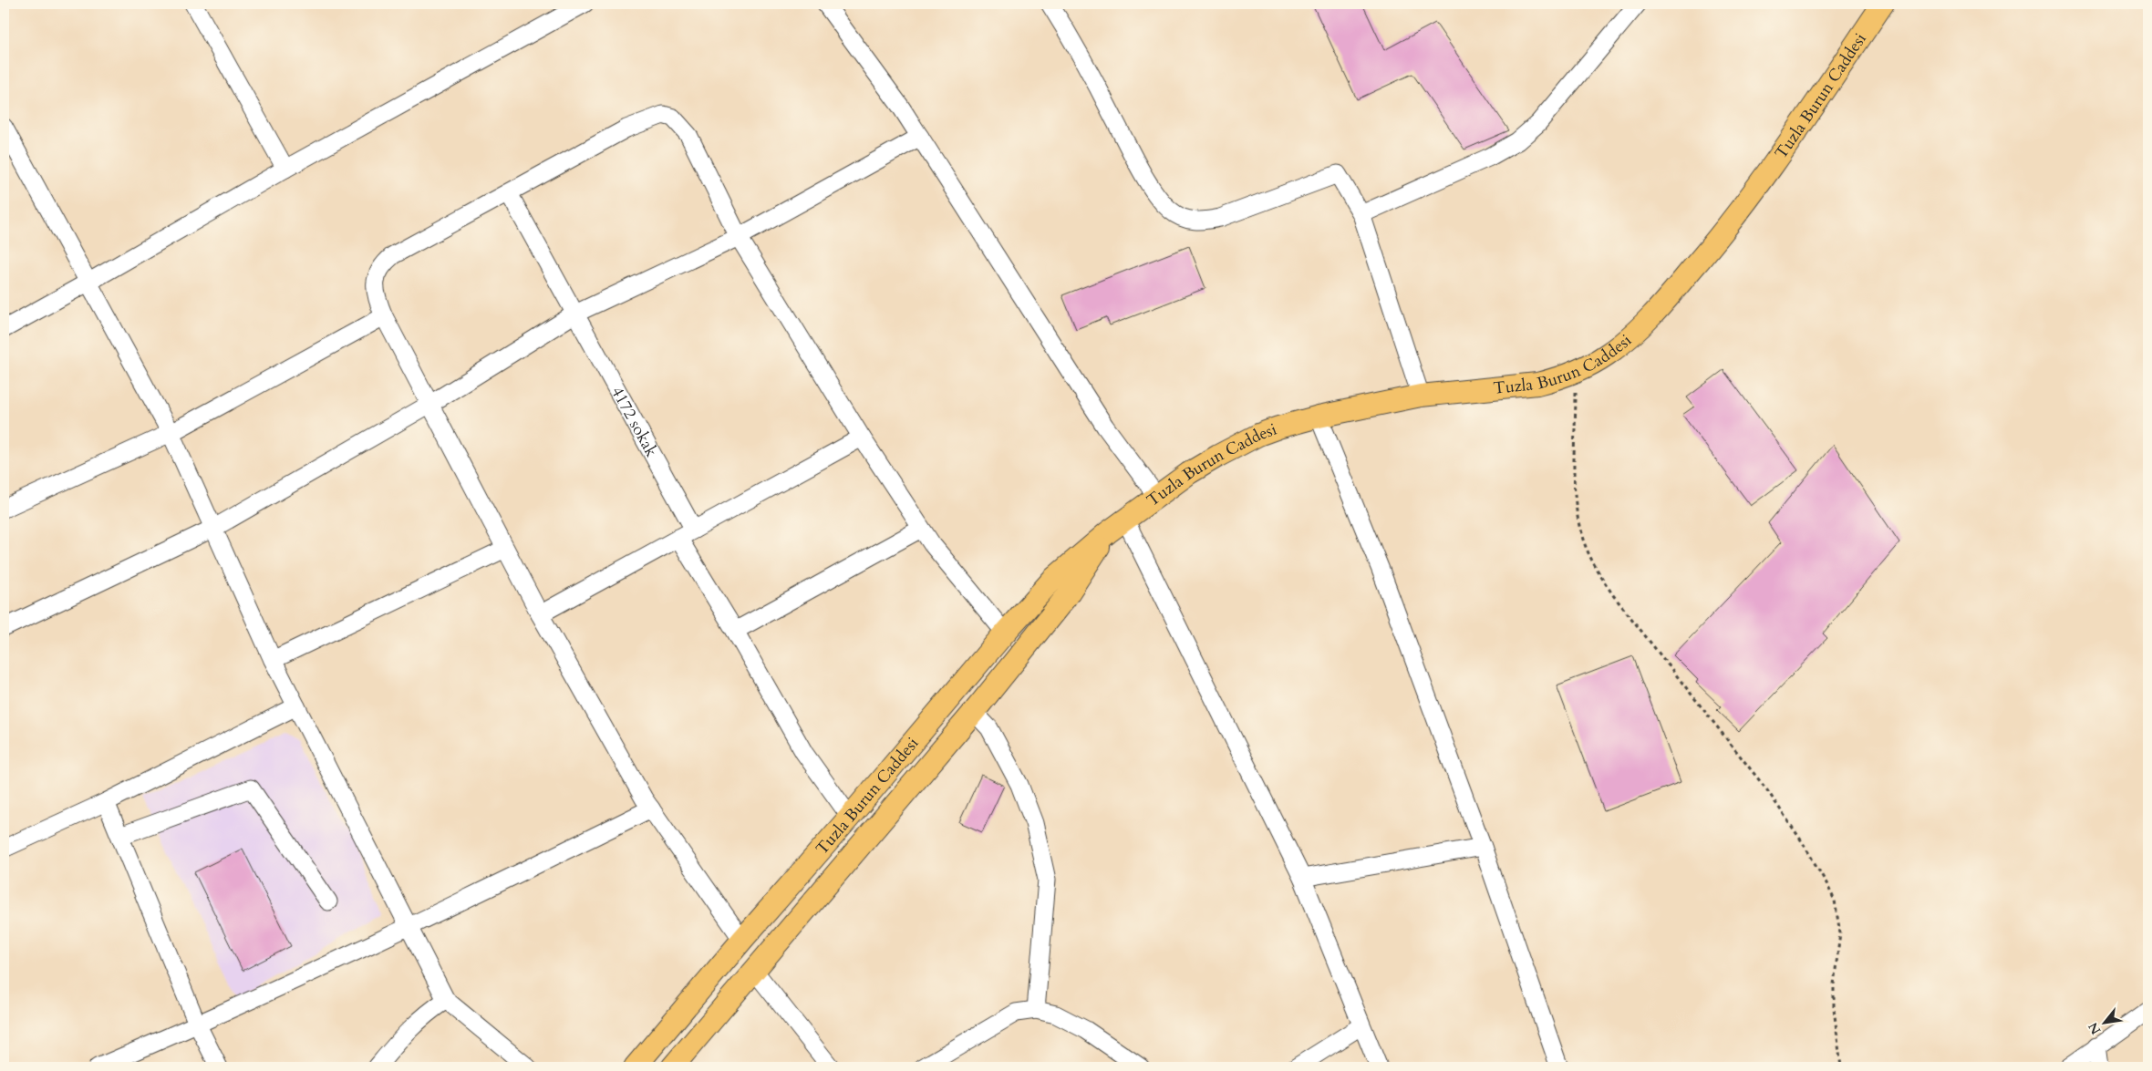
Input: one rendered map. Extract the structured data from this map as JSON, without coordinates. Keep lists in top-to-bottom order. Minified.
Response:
{"streets":{"main road":["Tuzla Burun Caddesi"],"street":["4172 sokak"]},"north":"bottom left"}
